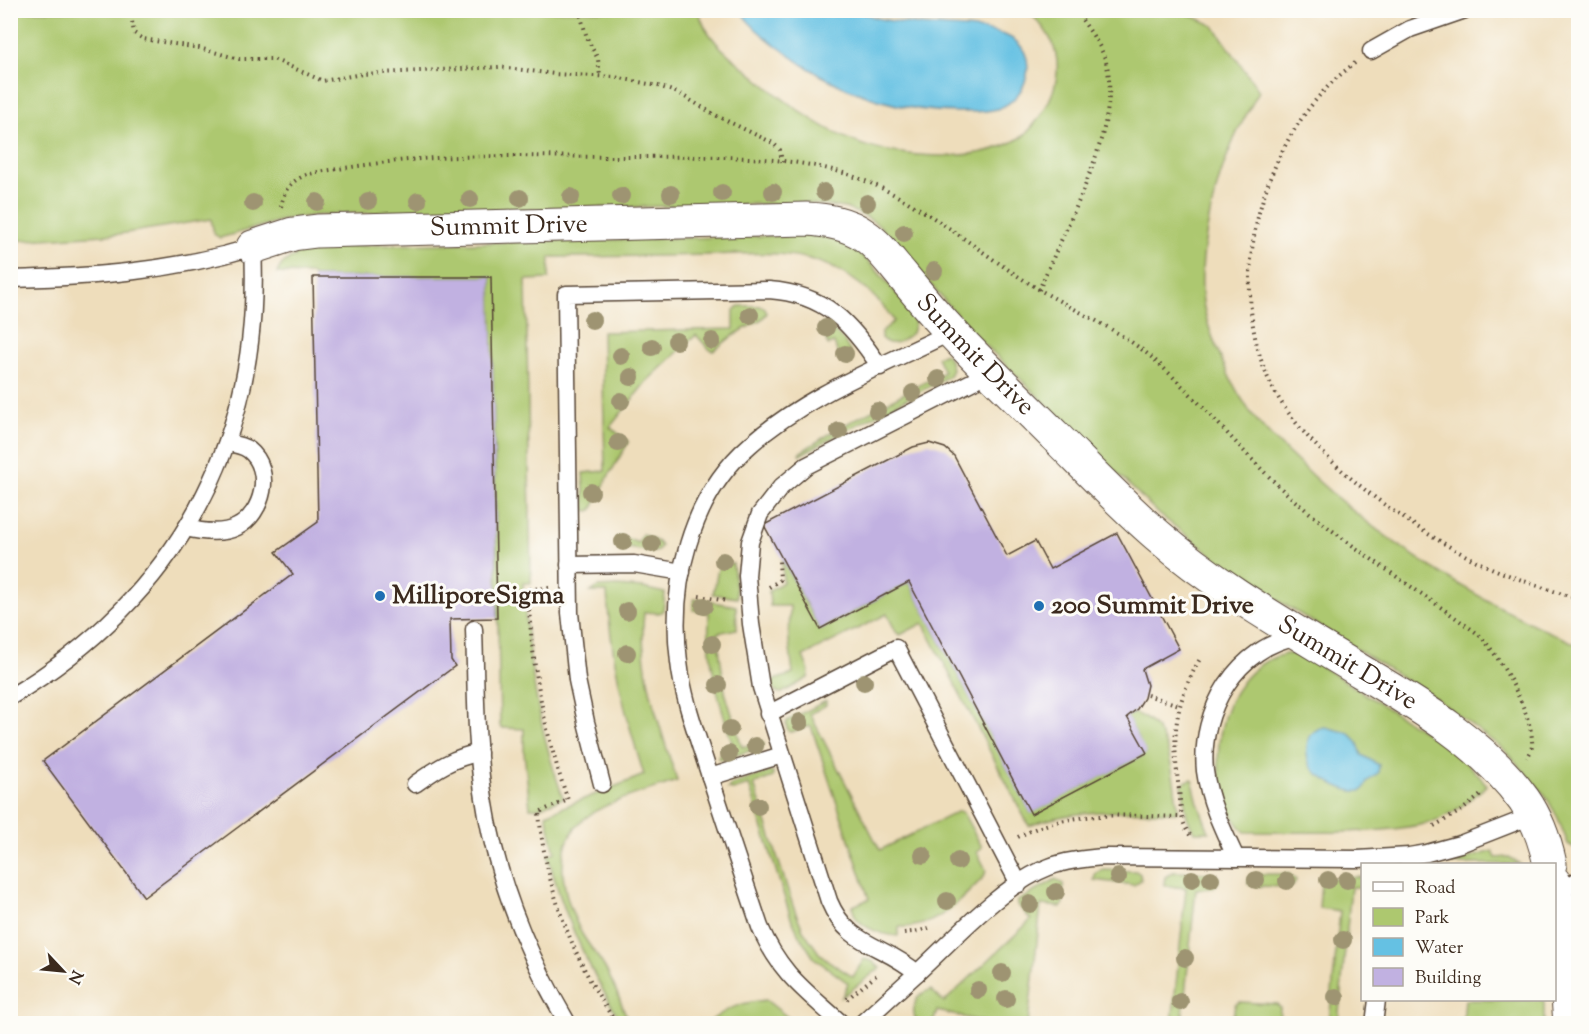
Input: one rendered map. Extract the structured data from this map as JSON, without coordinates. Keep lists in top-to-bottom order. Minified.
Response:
{"streets":{"street":["Summit Drive"]},"places":["MilliporeSigma","200 Summit Drive"],"legend":["Road","Park","Water","Building"],"north":"bottom right"}
